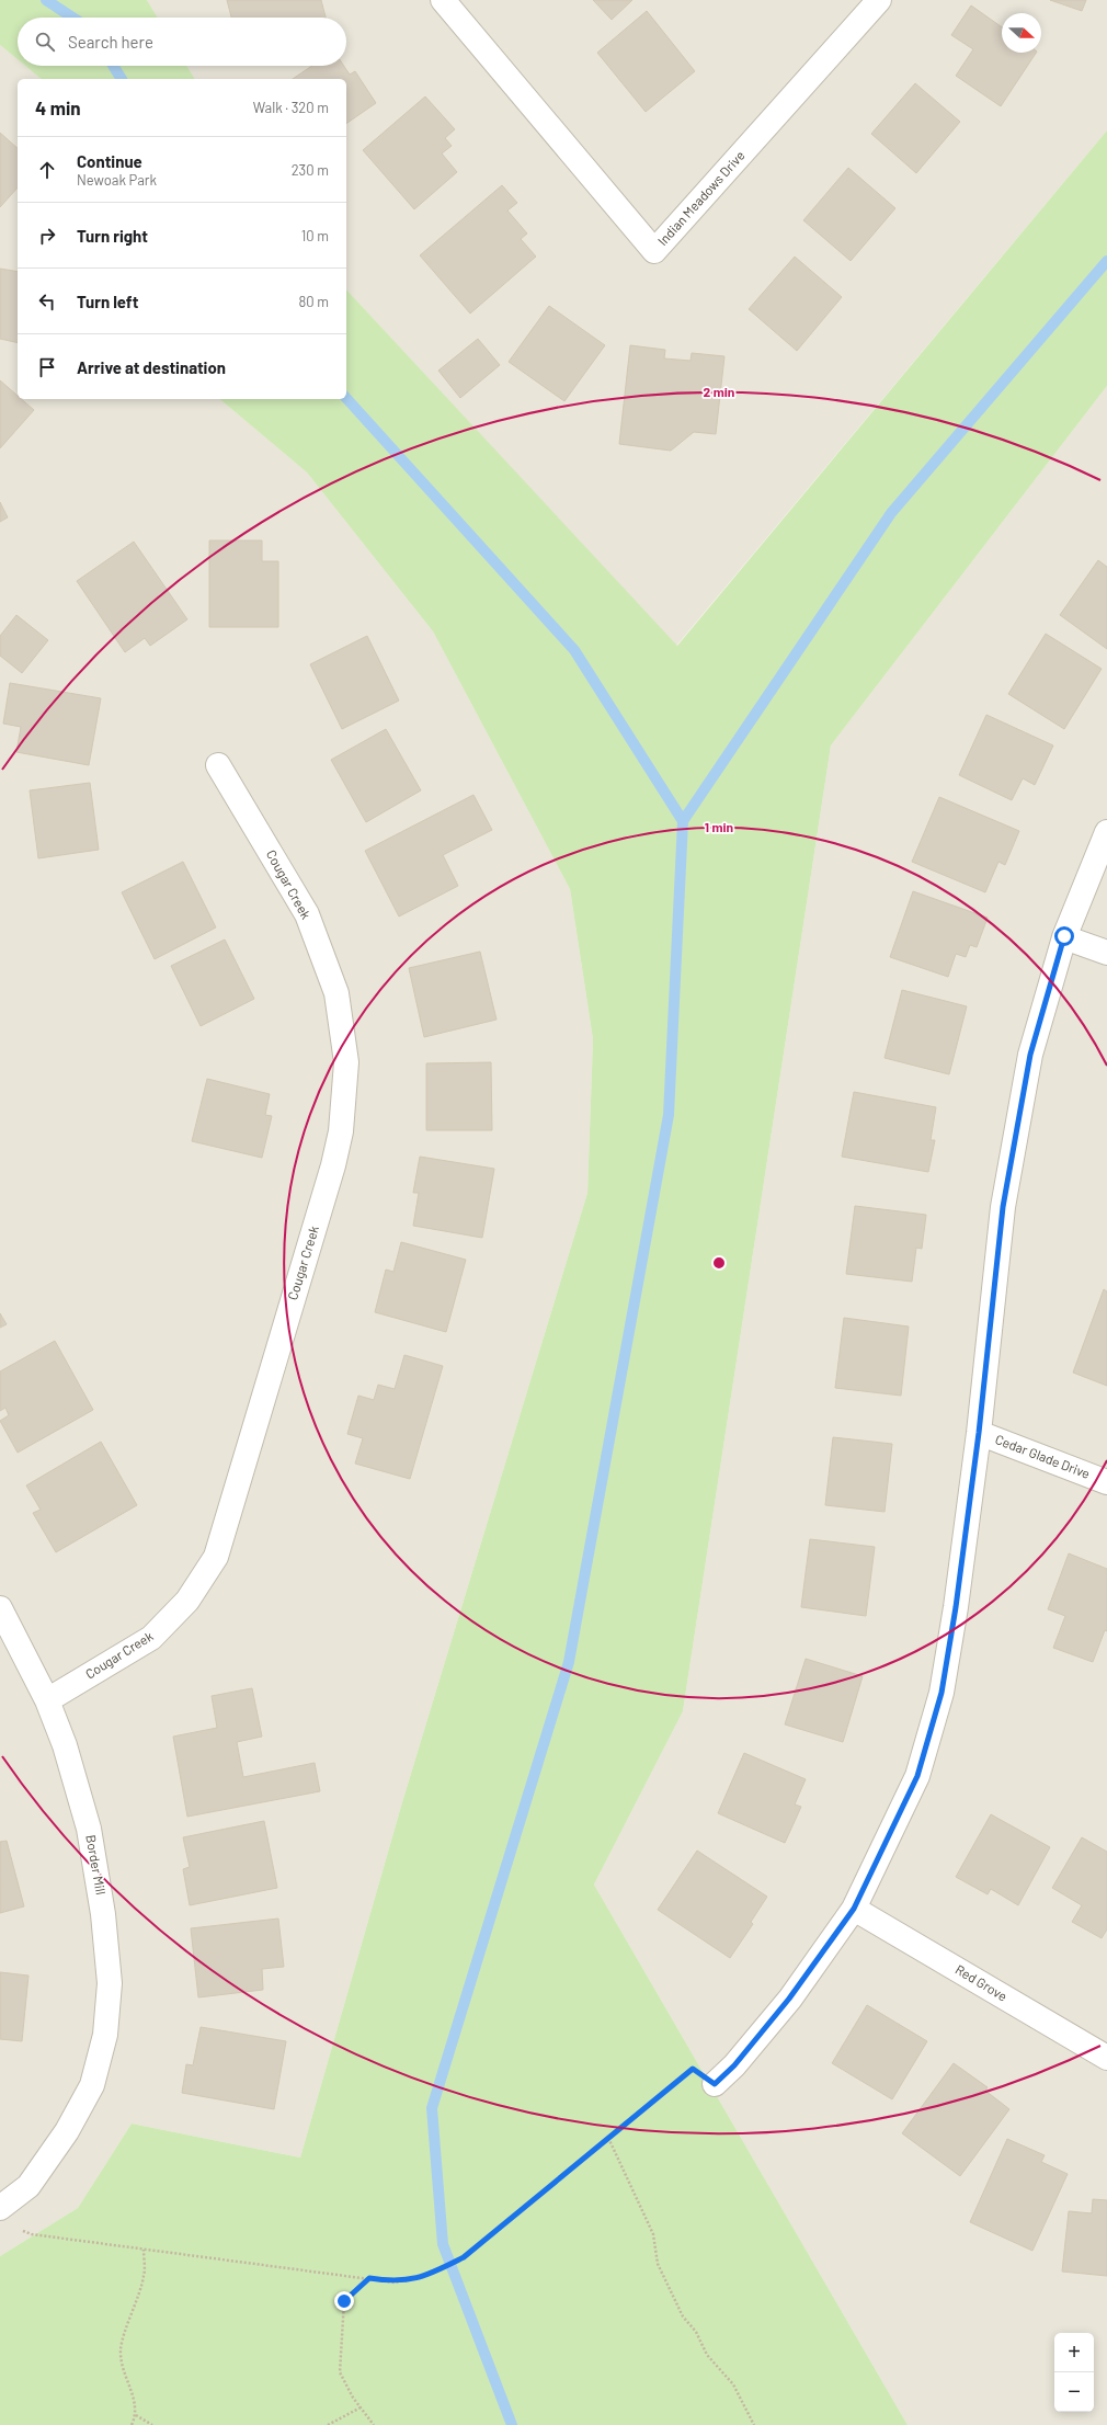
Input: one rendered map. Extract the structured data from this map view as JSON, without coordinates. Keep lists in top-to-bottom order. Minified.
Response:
{"streets":{"street":["Indian Meadows Drive","Cougar Creek","Cedar Glade Drive","Border Mill","Red Grove"]},"crossings":[["Cougar Creek","Border Mill"]],"north":"right","page":{"search":"Search here","heading":["4 min","Walk · 320 m"],"list":[["Continue","Newoak Park","230 m"],["Turn right","10 m"],["Turn left","80 m"],"Arrive at destination"],"map_buttons":["+","−"]},"rings":["2 min","1 min"]}
